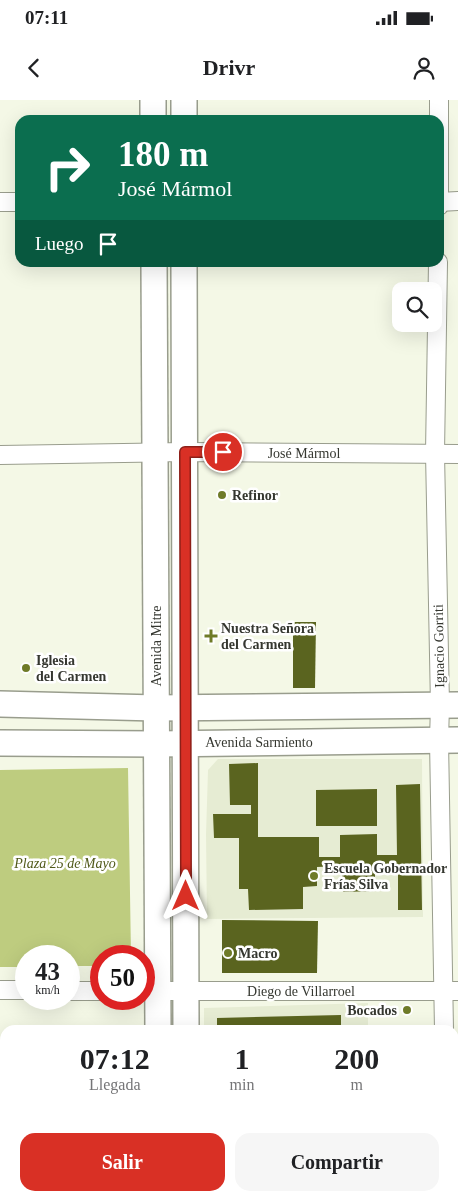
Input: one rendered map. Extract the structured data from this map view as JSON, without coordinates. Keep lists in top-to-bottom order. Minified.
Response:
{"streets":{"main road":["Avenida Mitre","Avenida Sarmiento"],"street":["José Mármol","Ignacio Gorriti","Diego de Villarroel"]},"crossings":[["José Mármol","Avenida Mitre"],["José Mármol","Ignacio Gorriti"],["Avenida Mitre","Avenida Sarmiento"],["Ignacio Gorriti","Avenida Sarmiento"],["Ignacio Gorriti","Diego de Villarroel"]],"parks":["Plaza 25 de Mayo"],"places":{"other":["Refinor","Iglesia del Carmen","Escuela Gobernador Frías Silva","Macro","Bocados"],"health":["Nuestra Señora del Carmen"]},"page":{"status":"07:11","header":"Drivr","turn":["180 m","José Mármol"],"then":"Luego","speed":"43 km/h","limit":"50","eta":["07:12","Llegada","1","min","200","m"],"buttons":["Salir","Compartir"]}}
